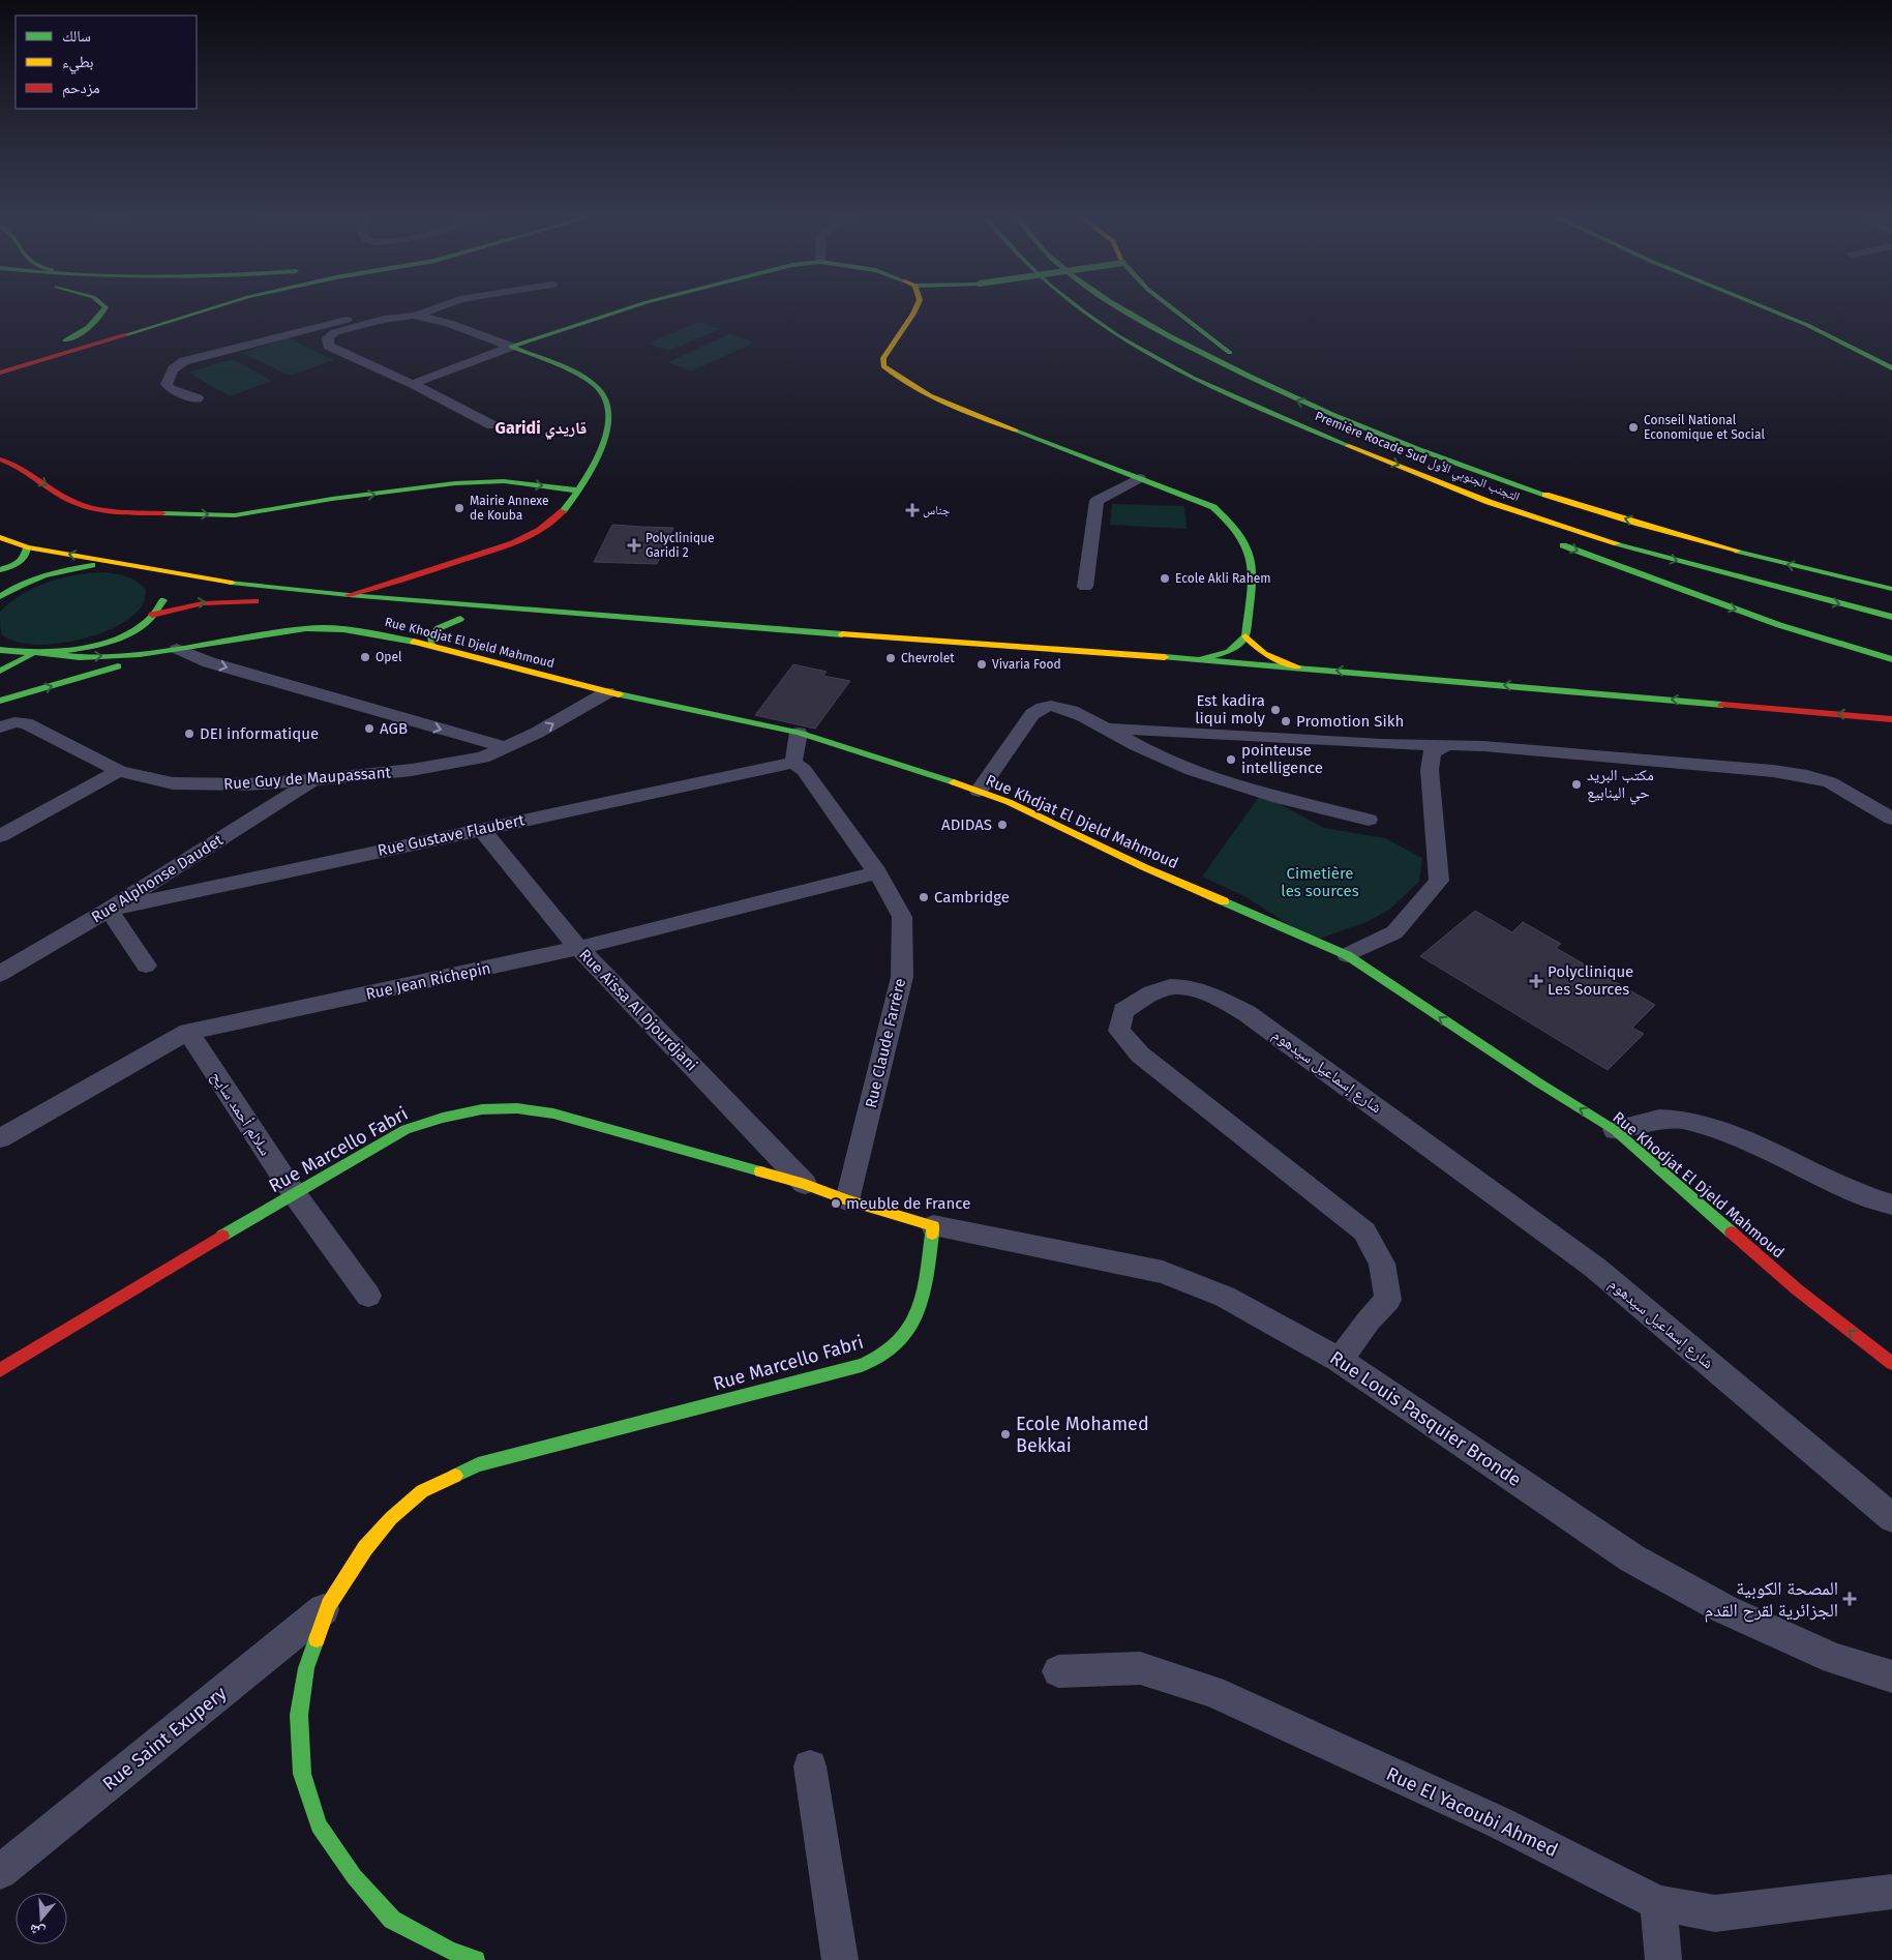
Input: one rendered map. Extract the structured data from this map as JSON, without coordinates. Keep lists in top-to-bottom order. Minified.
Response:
{"streets":{"main road":["Première Rocade Sud التجنب الجنوبي الأول","Rue Khodjat El Djeld Mahmoud","Rue Khdjat El Djeld Mahmoud","Rue Marcello Fabri"],"street":["Rue Guy de Maupassant","Rue Gustave Flaubert","Rue Alphonse Daudet","Rue Jean Richepin","Rue Aïssa Al Djourdjani","Rue Claude Farrère","شارع إسماعيل سيدهوم","سلالم أحمد سايح","Rue Louis Pasquier Bronde","Rue Saint Exupery","Rue El Yacoubi Ahmed"]},"crossings":[["Rue Khodjat El Djeld Mahmoud","Rue Guy de Maupassant"],["Rue Khodjat El Djeld Mahmoud","Rue Khdjat El Djeld Mahmoud"],["Rue Guy de Maupassant","Rue Alphonse Daudet"],["Rue Gustave Flaubert","Rue Alphonse Daudet"],["Rue Gustave Flaubert","Rue Aïssa Al Djourdjani"],["Rue Gustave Flaubert","Rue Claude Farrère"],["Rue Jean Richepin","Rue Aïssa Al Djourdjani"],["Rue Jean Richepin","Rue Claude Farrère"],["Rue Jean Richepin","سلالم أحمد سايح"],["Rue Aïssa Al Djourdjani","Rue Marcello Fabri"],["Rue Claude Farrère","Rue Marcello Fabri"],["شارع إسماعيل سيدهوم","Rue Louis Pasquier Bronde"],["سلالم أحمد سايح","Rue Marcello Fabri"],["Rue Marcello Fabri","Rue Louis Pasquier Bronde"],["Rue Marcello Fabri","Rue Saint Exupery"]],"one_way":["Rue Khodjat El Djeld Mahmoud"],"districts":["Garidi قاريدي"],"parks":["Cimetière les sources"],"places":{"other":["Conseil National Economique et Social","Mairie Annexe de Kouba","Ecole Akli Rahem","Opel","Chevrolet","Vivaria Food","Est kadira liqui moly","Promotion Sikh","AGB","DEI informatique","pointeuse intelligence","مكتب البريد حي الينابيع","ADIDAS","Cambridge","meuble de France","Ecole Mohamed Bekkai"],"health":["جناس","Polyclinique Garidi 2","Polyclinique Les Sources","المصحة الكوبية الجزائرية لقرح القدم"]},"legend":["سالك","بطيء","مزدحم"],"north":"bottom"}
